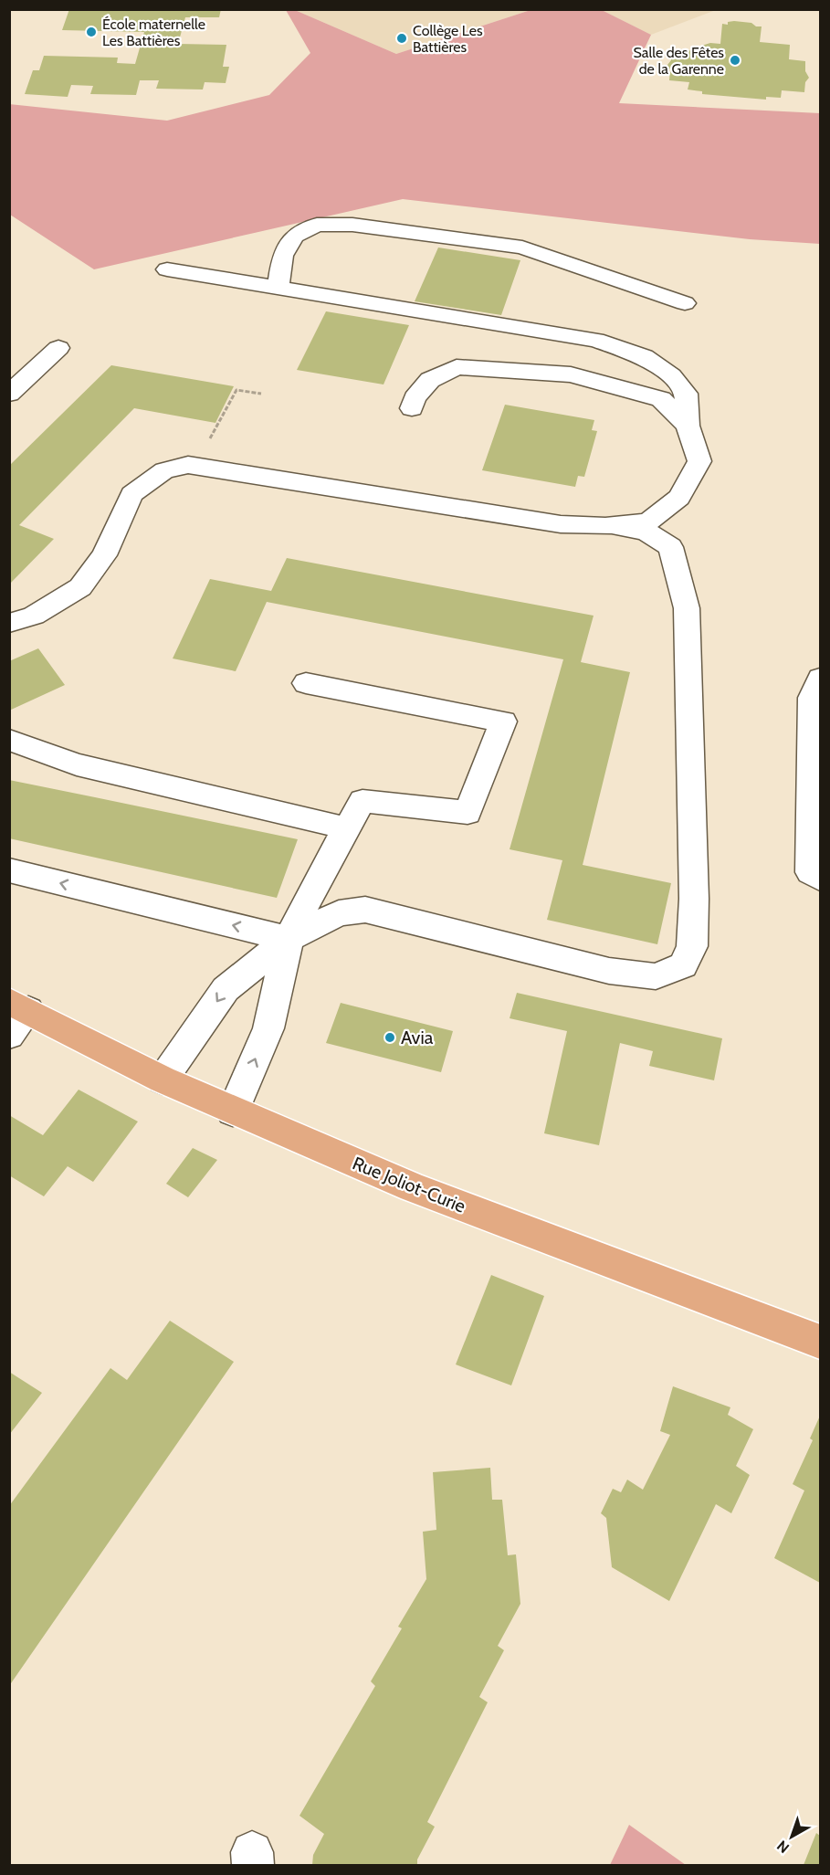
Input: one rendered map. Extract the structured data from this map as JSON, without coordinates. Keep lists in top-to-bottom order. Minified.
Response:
{"streets":{"main road":["Rue Joliot-Curie"]},"places":["École maternelle Les Battières","Collège Les Battières","Salle des Fêtes de la Garenne","Avia"],"north":"bottom left"}
